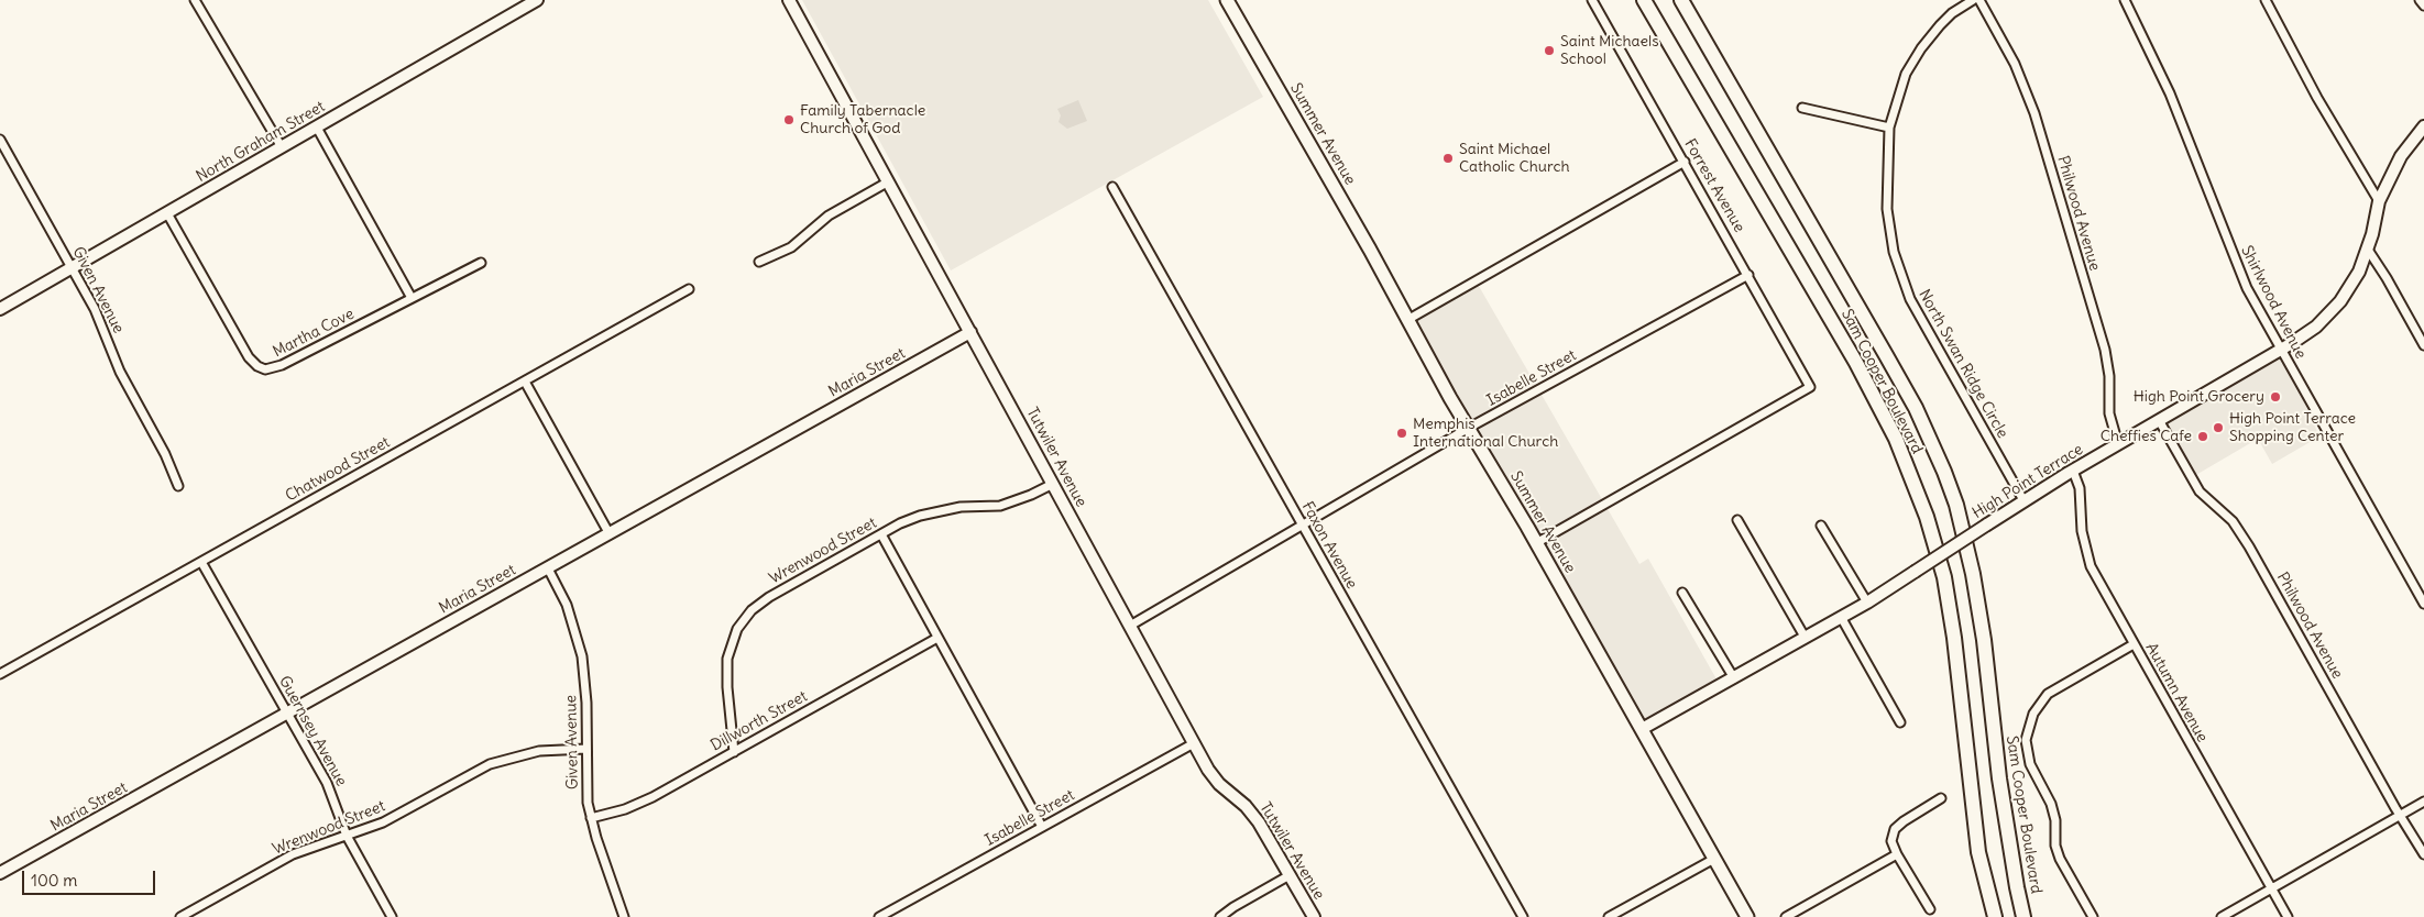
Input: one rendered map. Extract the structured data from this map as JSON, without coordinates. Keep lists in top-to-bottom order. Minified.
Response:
{"streets":{"highway":["Sam Cooper Boulevard"],"main road":["Summer Avenue"],"street":["North Graham Street","Forrest Avenue","Philwood Avenue","Given Avenue","Shirlwood Avenue","Martha Cove","North Swan Ridge Circle","Maria Street","Isabelle Street","Tutwiler Avenue","Chatwood Street","High Point Terrace","Faxon Avenue","Wrenwood Street","Autumn Avenue","Dillworth Street","Guernsey Avenue"]},"crossings":[["Summer Avenue","Forrest Avenue"],["Summer Avenue","Isabelle Street"],["Summer Avenue","High Point Terrace"],["North Graham Street","Given Avenue"],["North Graham Street","Martha Cove"],["Forrest Avenue","Isabelle Street"],["Philwood Avenue","High Point Terrace"],["Given Avenue","Maria Street"],["Given Avenue","Wrenwood Street"],["Given Avenue","Dillworth Street"],["Shirlwood Avenue","High Point Terrace"],["North Swan Ridge Circle","High Point Terrace"],["Maria Street","Tutwiler Avenue"],["Maria Street","Guernsey Avenue"],["Isabelle Street","Tutwiler Avenue"],["Isabelle Street","Faxon Avenue"],["Tutwiler Avenue","Wrenwood Street"],["Chatwood Street","Guernsey Avenue"],["High Point Terrace","Autumn Avenue"],["Wrenwood Street","Dillworth Street"],["Wrenwood Street","Guernsey Avenue"]],"places":["Saint Michaels School","Family Tabernacle Church of God","Saint Michael Catholic Church","High Point Grocery","High Point Terrace Shopping Center","Memphis International Church","Cheffies Cafe"],"scale_bar":"100 m"}
